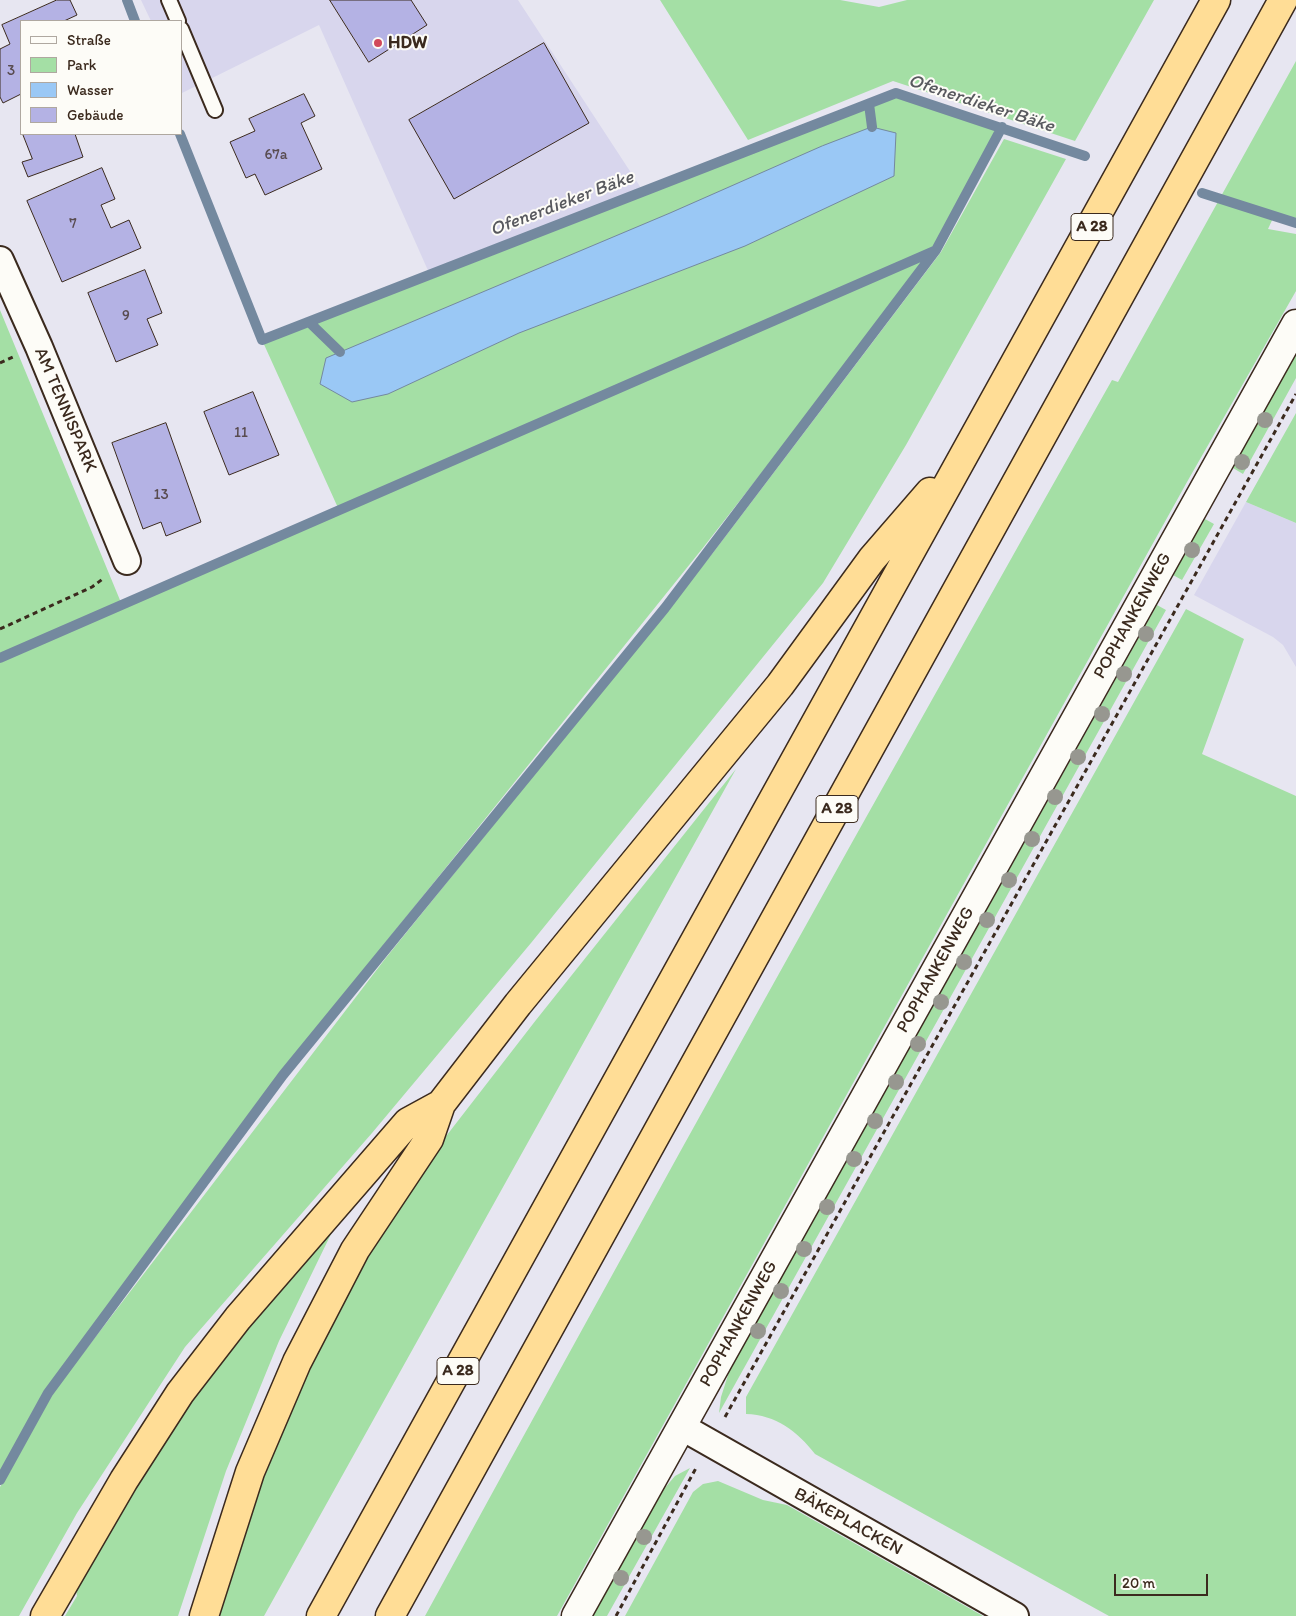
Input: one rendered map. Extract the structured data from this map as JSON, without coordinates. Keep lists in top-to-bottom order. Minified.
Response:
{"streets":{"highway":["A 28"],"street":["AM TENNISPARK","POPHANKENWEG","BÄKEPLACKEN"]},"crossings":[["POPHANKENWEG","BÄKEPLACKEN"]],"water":["Ofenerdieker Bäke"],"places":["HDW"],"house_numbers":["3","67a","7","9","11","13"],"legend":["Straße","Park","Wasser","Gebäude"],"scale_bar":"20 m"}
